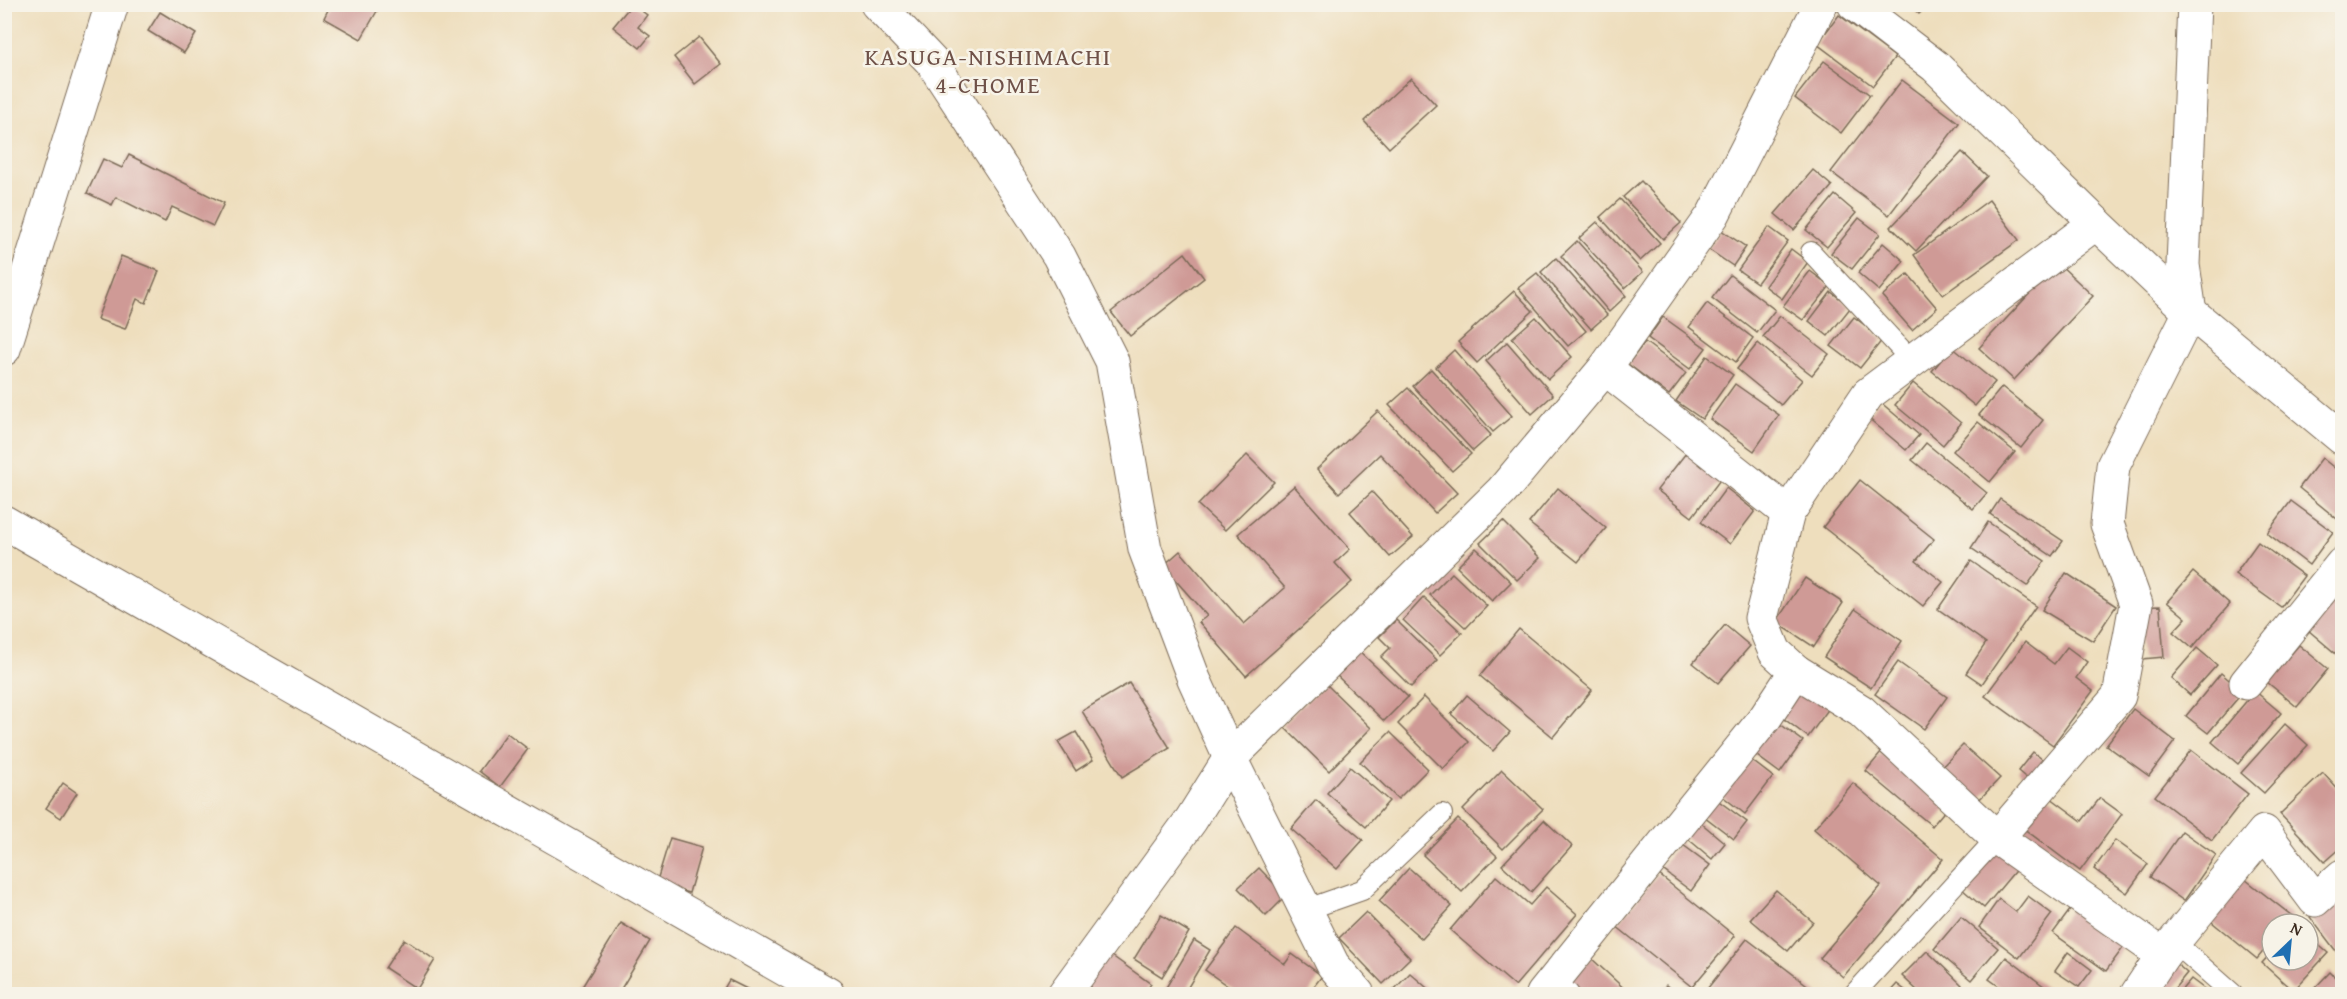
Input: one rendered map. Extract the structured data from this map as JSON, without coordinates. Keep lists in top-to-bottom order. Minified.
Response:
{"districts":["KASUGA-NISHIMACHI 4-CHOME"],"north":"top right"}
